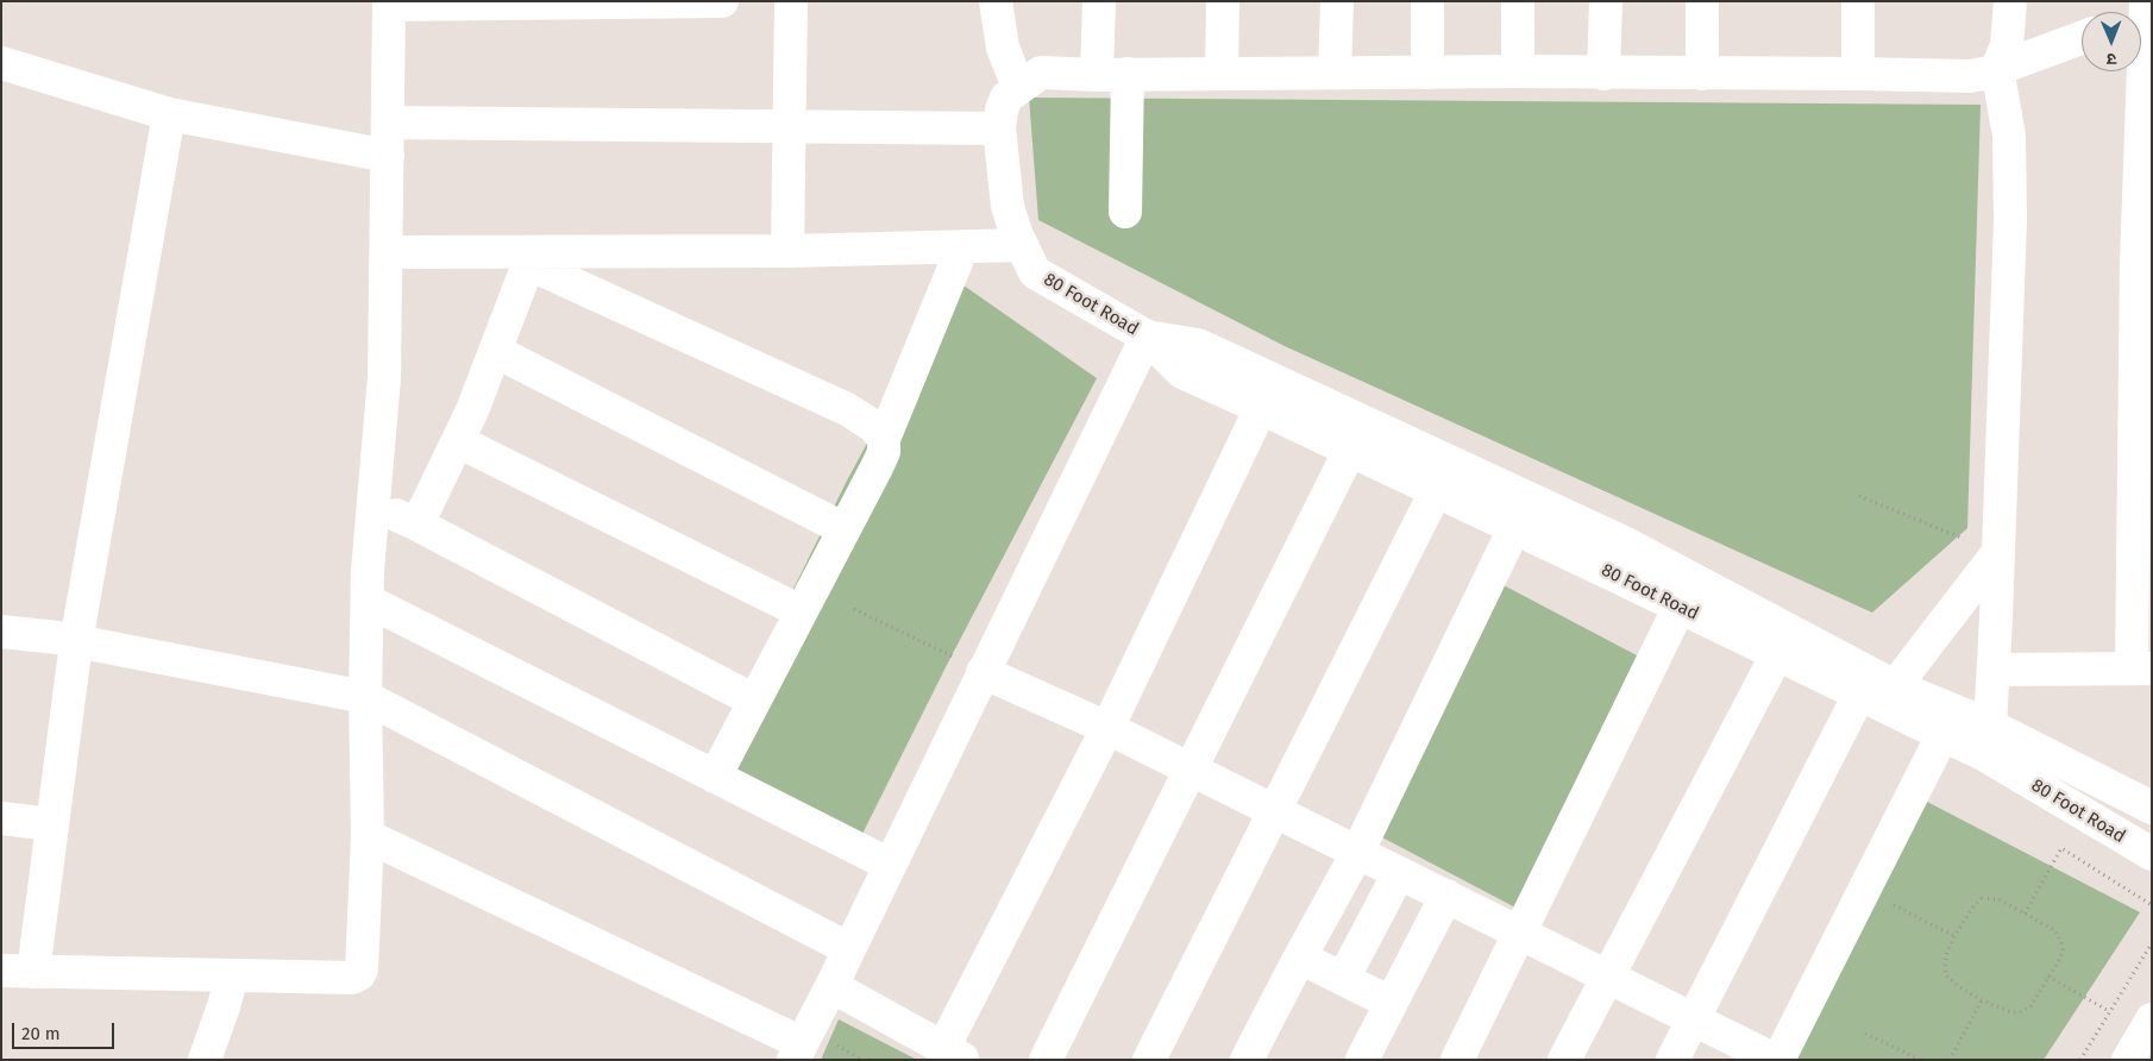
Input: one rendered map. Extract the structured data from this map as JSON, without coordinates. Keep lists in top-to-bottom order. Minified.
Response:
{"streets":{"street":["80 Foot Road"]},"scale_bar":"20 m","north":"bottom"}
